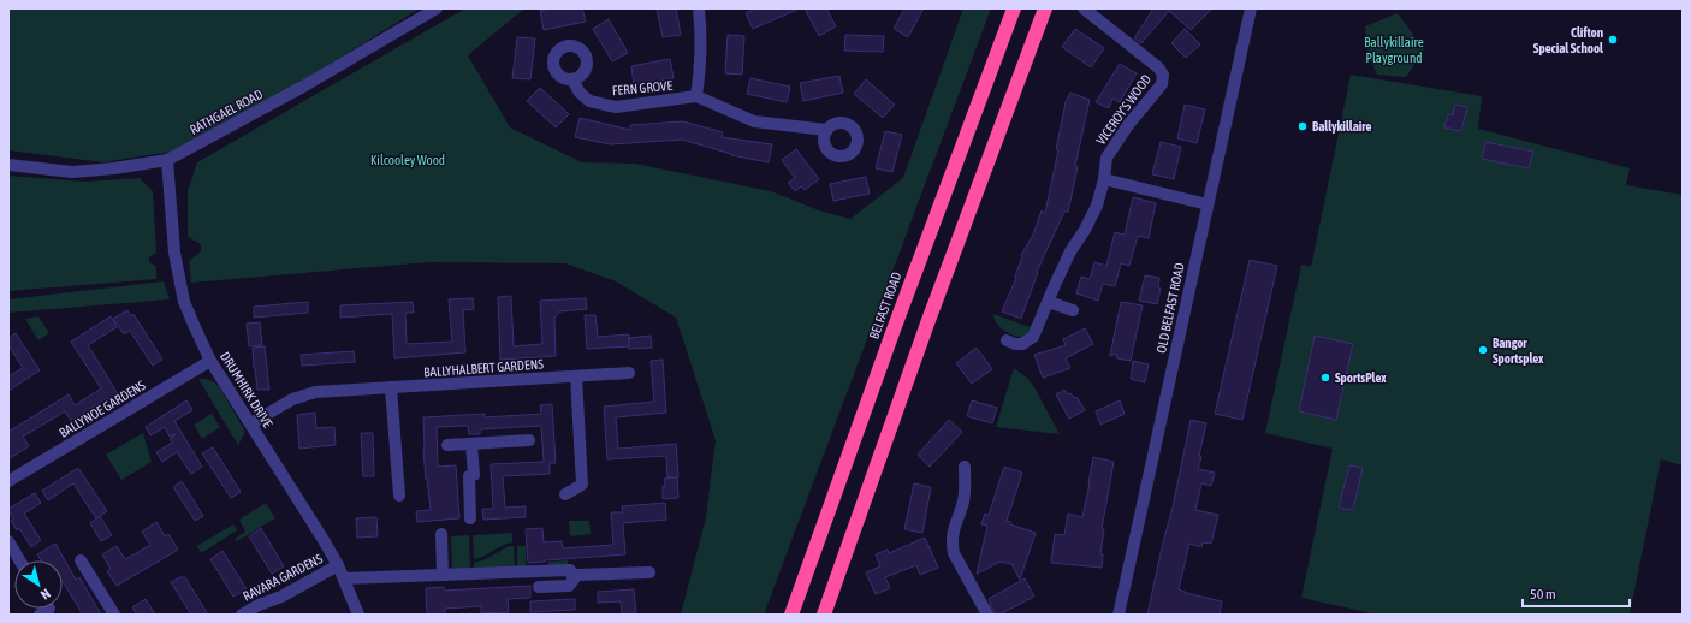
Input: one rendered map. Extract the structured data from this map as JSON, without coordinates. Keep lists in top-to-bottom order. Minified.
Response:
{"streets":{"highway":["BELFAST ROAD"],"street":["FERN GROVE","VICEROY'S WOOD","RATHGAEL ROAD","OLD BELFAST ROAD","BALLYHALBERT GARDENS","DRUMHIRK DRIVE","BALLYNOE GARDENS","RAVARA GARDENS"]},"crossings":[["RATHGAEL ROAD","DRUMHIRK DRIVE"],["BALLYHALBERT GARDENS","DRUMHIRK DRIVE"],["DRUMHIRK DRIVE","BALLYNOE GARDENS"],["DRUMHIRK DRIVE","RAVARA GARDENS"]],"parks":["Ballykillaire Playground","Kilcooley Wood"],"places":["Clifton Special School","Ballykillaire","Bangor Sportsplex","SportsPlex"],"scale_bar":"50 m","north":"bottom right"}
